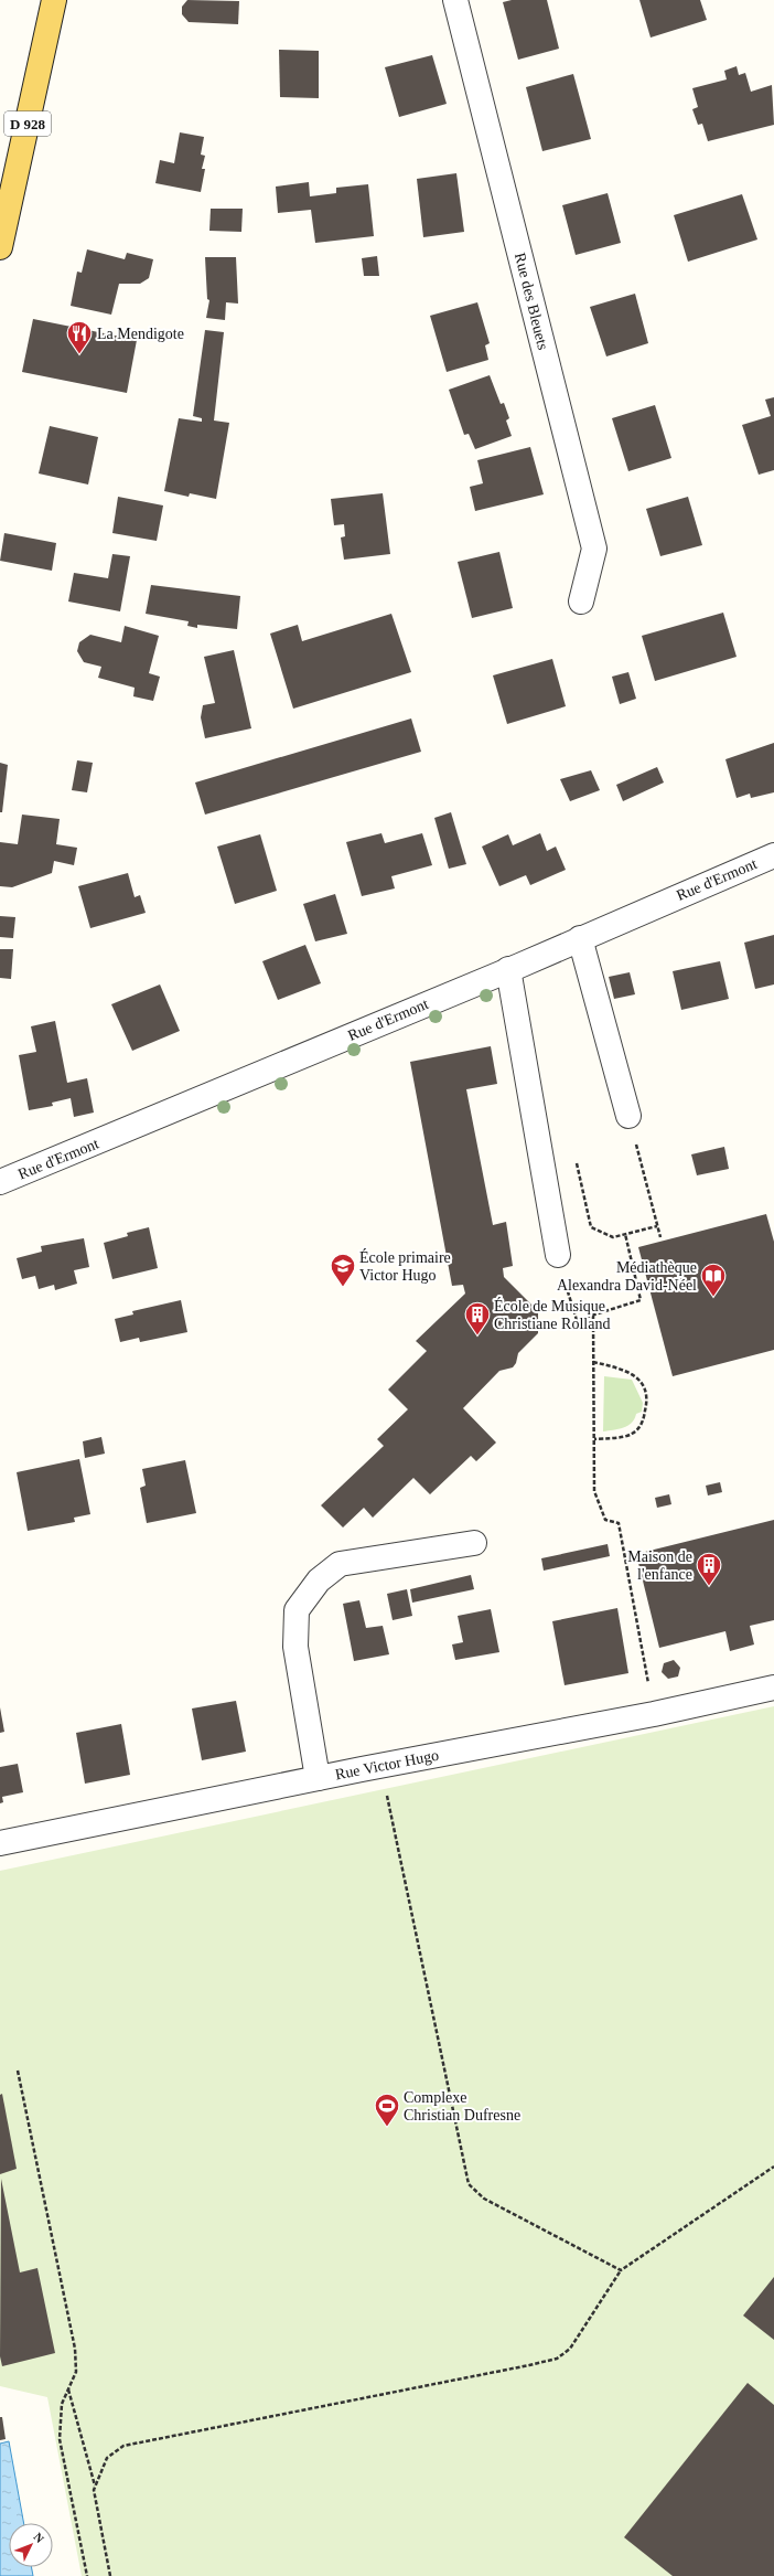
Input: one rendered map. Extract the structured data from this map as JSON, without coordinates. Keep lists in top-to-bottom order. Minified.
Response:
{"streets":{"main road":["D 928"],"street":["Rue des Bleuets","Rue d'Ermont","Rue Victor Hugo"]},"places":{"restaurant":["La Mendigote"],"school or university":["École primaire Victor Hugo"],"library":["Médiathèque Alexandra David-Néel"],"building":["École de Musique Christiane Rolland","Maison de l'enfance"],"sports":["Complexe Christian Dufresne"]},"north":"top right"}
